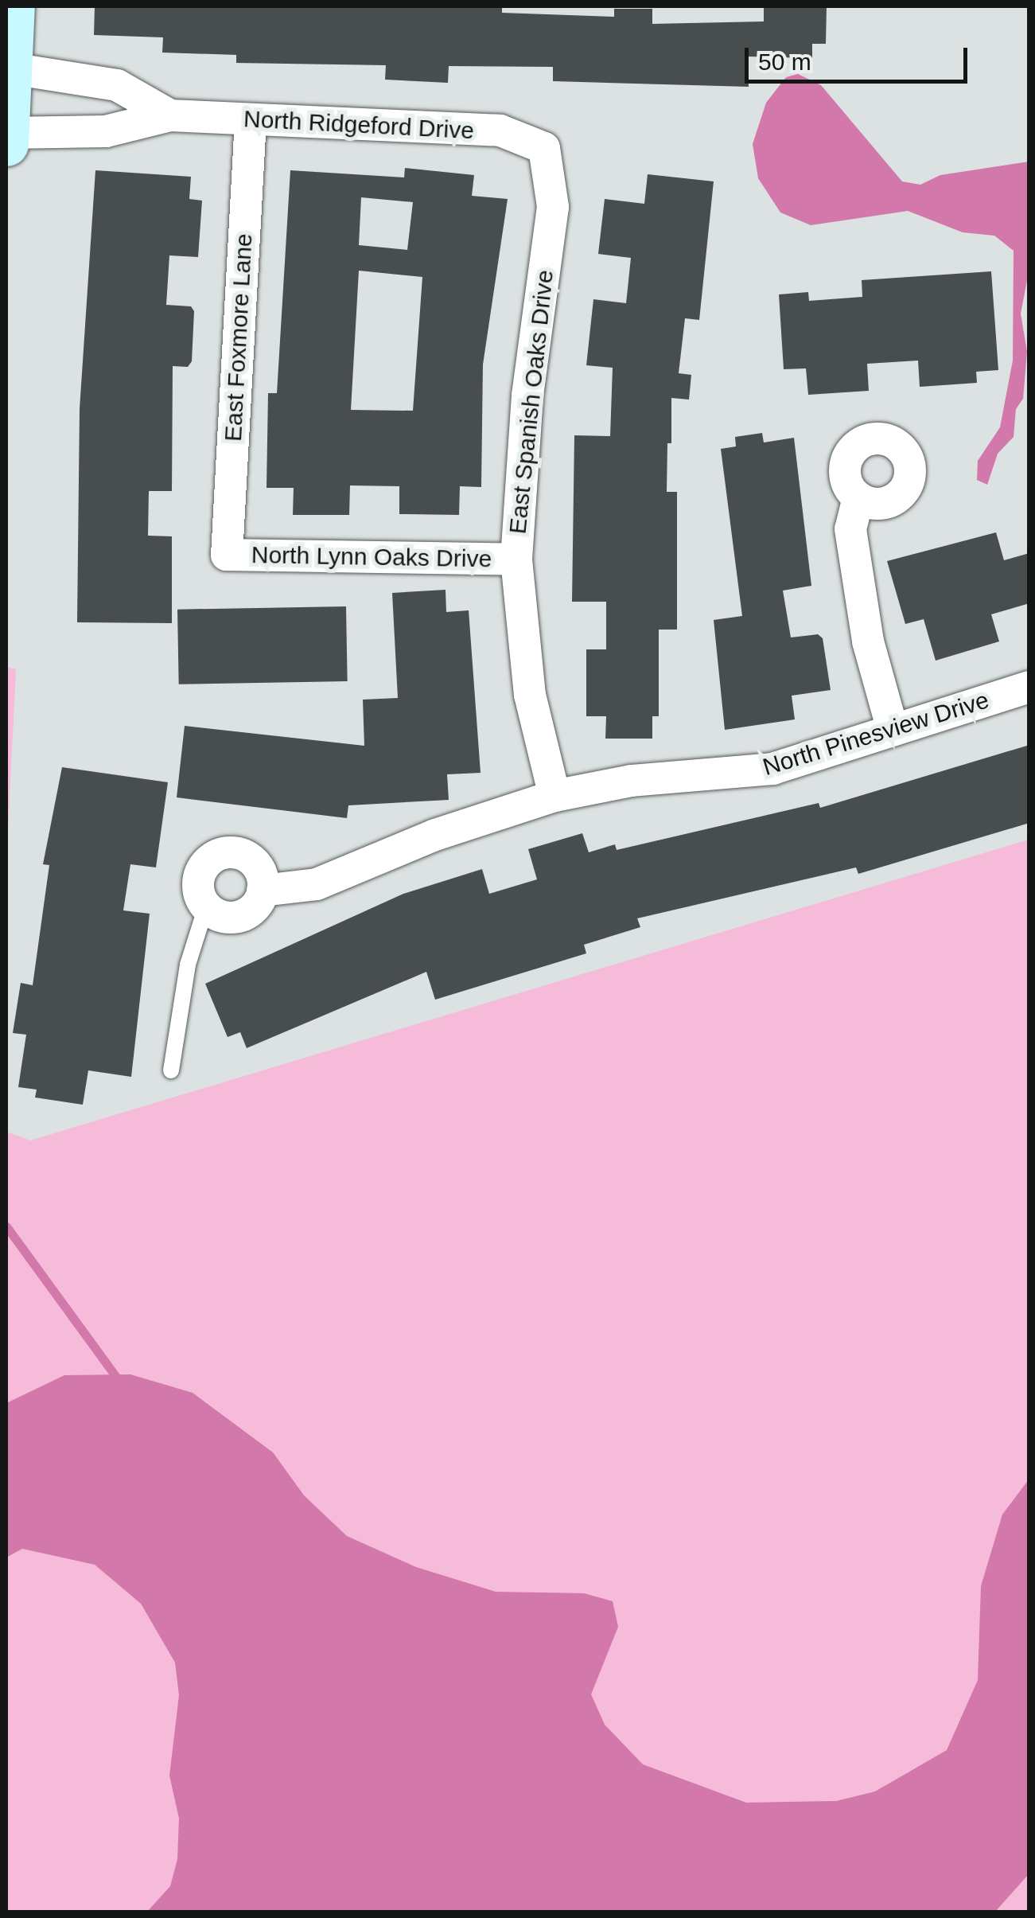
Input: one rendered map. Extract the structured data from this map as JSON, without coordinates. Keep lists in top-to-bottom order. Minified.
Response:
{"streets":{"street":["North Ridgeford Drive","East Foxmore Lane","East Spanish Oaks Drive","North Lynn Oaks Drive","North Pinesview Drive"]},"crossings":[["North Ridgeford Drive","East Foxmore Lane"],["North Ridgeford Drive","East Spanish Oaks Drive"],["East Foxmore Lane","North Lynn Oaks Drive"],["East Spanish Oaks Drive","North Lynn Oaks Drive"],["East Spanish Oaks Drive","North Pinesview Drive"]],"scale_bar":"50 m"}
